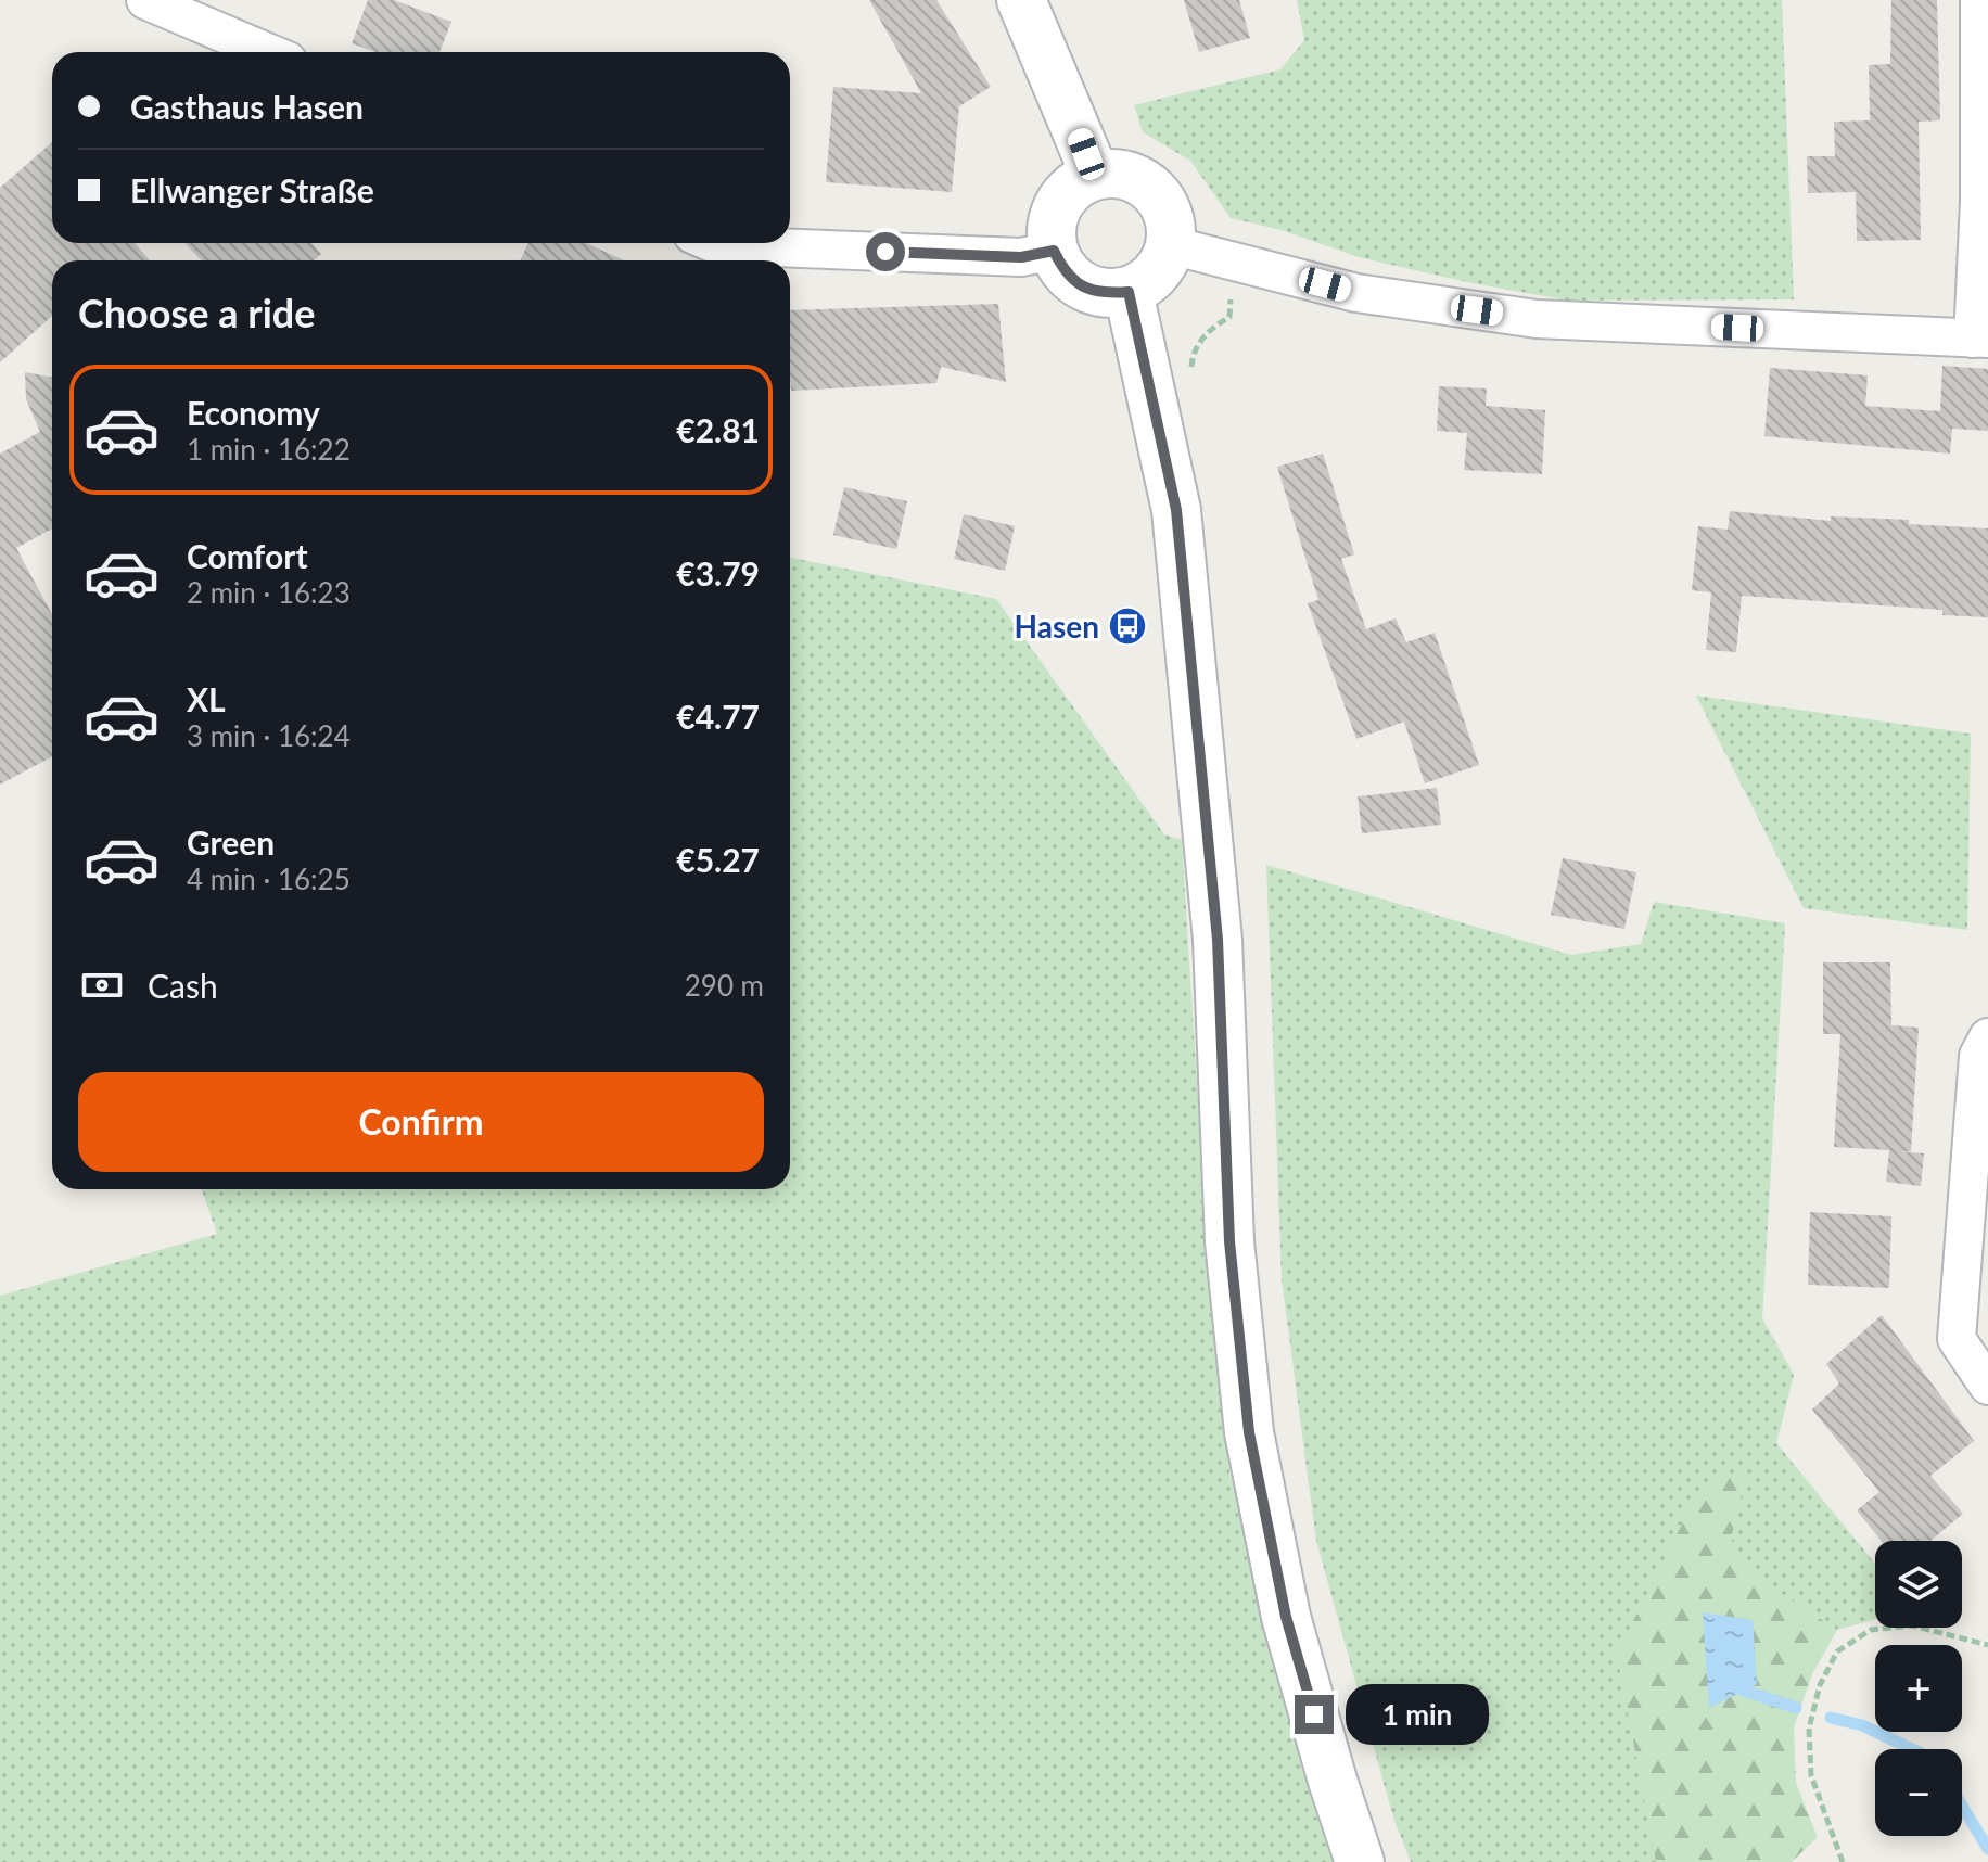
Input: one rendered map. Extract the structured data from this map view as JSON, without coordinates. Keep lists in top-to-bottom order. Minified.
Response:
{"places":{"bus stop":["Hasen"]},"page":{"banner":["Gasthaus Hasen","Ellwanger Straße"],"heading":"Choose a ride","list":[{"name":"Economy","note":"1 min · 16:22","value":"€2.81"},{"name":"Comfort","note":"2 min · 16:23","value":"€3.79"},{"name":"XL","note":"3 min · 16:24","value":"€4.77"},{"name":"Green","note":"4 min · 16:25","value":"€5.27"}],"pay":["Cash","290 m"],"buttons":"Confirm","map_buttons":["+","−"],"bubble":"1 min"}}
